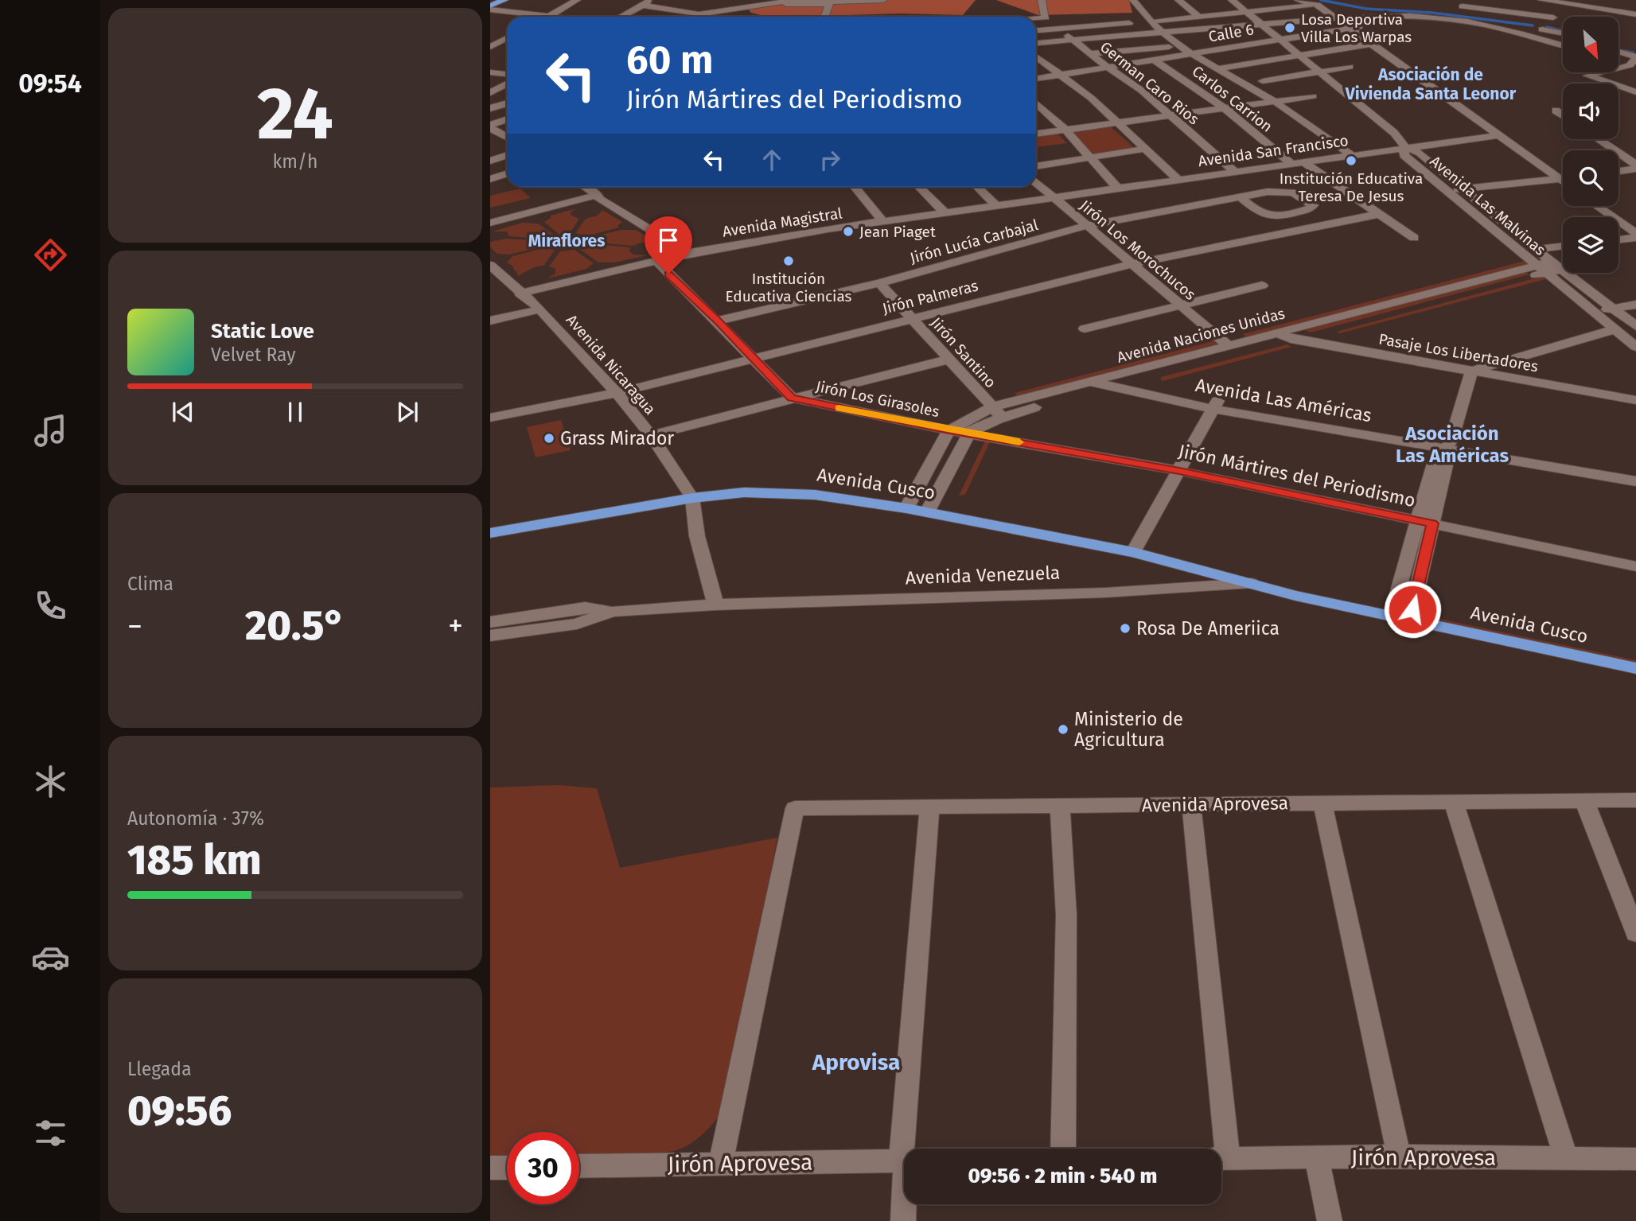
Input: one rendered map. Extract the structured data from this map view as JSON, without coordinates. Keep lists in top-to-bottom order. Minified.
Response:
{"streets":{"highway":["Avenida Cusco"],"street":["Calle 6","German Caro Rios","Carlos Carrion","Avenida San Francisco","Avenida Las Malvinas","Avenida Magistral","Jirón Lucía Carbajal","Jirón Los Morochucos","Jirón Palmeras","Avenida Naciones Unidas","Jirón Santino","Pasaje Los Libertadores","Avenida Nicaragua","Jirón Los Girasoles","Avenida Las Américas","Jirón Mártires del Periodismo","Avenida Venezuela","Avenida Aprovesa","Jirón Aprovesa"]},"crossings":[["Calle 6","German Caro Rios"],["Calle 6","Carlos Carrion"],["Calle 6","Avenida Las Malvinas"],["German Caro Rios","Avenida San Francisco"],["Carlos Carrion","Avenida San Francisco"],["Carlos Carrion","Jirón Palmeras"],["Avenida San Francisco","Avenida Las Malvinas"],["Avenida San Francisco","Avenida Magistral"],["Avenida San Francisco","Jirón Los Morochucos"],["Avenida Las Malvinas","Avenida Naciones Unidas"],["Avenida Magistral","Jirón Los Morochucos"],["Avenida Magistral","Avenida Nicaragua"],["Avenida Magistral","Jirón Los Girasoles"],["Jirón Lucía Carbajal","Jirón Los Morochucos"],["Jirón Lucía Carbajal","Jirón Santino"],["Jirón Lucía Carbajal","Jirón Los Girasoles"],["Jirón Los Morochucos","Jirón Palmeras"],["Jirón Los Morochucos","Avenida Naciones Unidas"],["Jirón Palmeras","Jirón Santino"],["Jirón Palmeras","Avenida Nicaragua"],["Jirón Palmeras","Jirón Los Girasoles"],["Avenida Naciones Unidas","Jirón Santino"],["Avenida Naciones Unidas","Pasaje Los Libertadores"],["Avenida Naciones Unidas","Avenida Las Américas"],["Avenida Naciones Unidas","Jirón Mártires del Periodismo"],["Jirón Santino","Avenida Las Américas"],["Avenida Nicaragua","Avenida Cusco"],["Jirón Los Girasoles","Jirón Mártires del Periodismo"],["Avenida Cusco","Avenida Venezuela"],["Avenida Aprovesa","Jirón Aprovesa"]],"districts":["Asociación de Vivienda Santa Leonor","Miraflores","Asociación Las Américas","Aprovisa"],"places":["Losa Deportiva Villa Los Warpas","Institución Educativa Teresa De Jesus","Jean Piaget","Institución Educativa Ciencias","Grass Mirador","Rosa De Ameriica","Ministerio de Agricultura"],"north":"bottom right","page":{"tabs":"09:54","tile":[["24","km/h"],"Clima",["Autonomía · 37%","185 km"],["Llegada","09:56"]],"turn":["60 m","Jirón Mártires del Periodismo"],"song":["Static Love","Velvet Ray"],"heat":["−","20.5°","+"],"limit":"30","trip":"09:56 · 2 min · 540 m"}}
